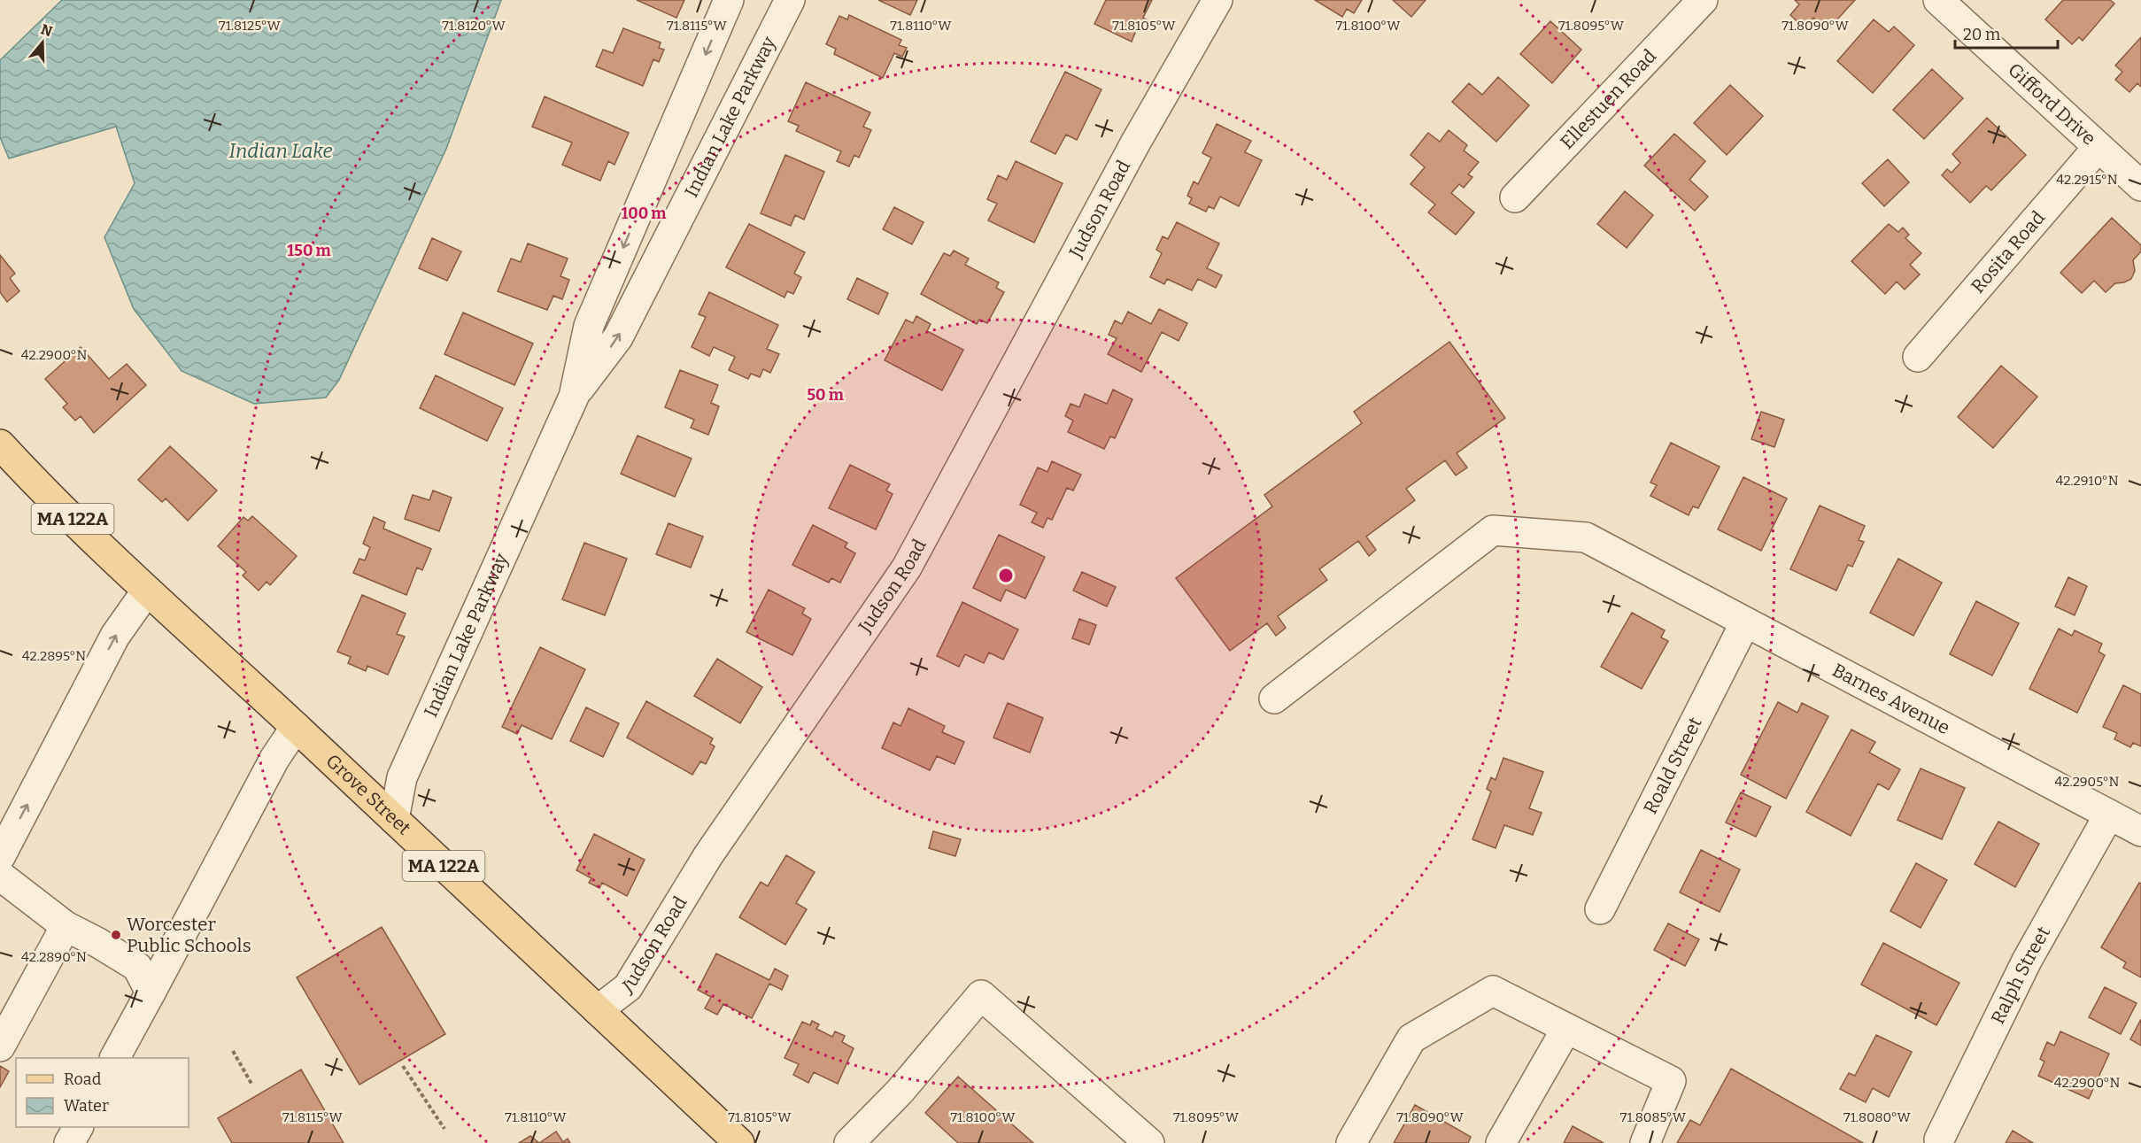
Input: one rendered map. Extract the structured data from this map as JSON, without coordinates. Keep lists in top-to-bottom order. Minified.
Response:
{"streets":{"main road":["MA 122A","Grove Street"],"street":["Ellestuen Road","Gifford Drive","Indian Lake Parkway","Judson Road","Rosita Road","Barnes Avenue","Roald Street","Ralph Street"]},"crossings":[["Gifford Drive","Rosita Road"],["Indian Lake Parkway","Grove Street"],["Judson Road","Grove Street"],["Barnes Avenue","Roald Street"],["Barnes Avenue","Ralph Street"]],"water":["Indian Lake"],"places":["Worcester Public Schools"],"legend":["Road","Water"],"scale_bar":"20 m","north":"top","coordinates":["71.8125°W","71.8120°W","71.8115°W","71.8110°W","71.8105°W","71.8100°W","71.8095°W","71.8090°W","42.2915°N","42.2900°N","42.2910°N","42.2895°N","42.2905°N","42.2890°N","71.8085°W","71.8080°W"],"rings":["100 m","150 m","50 m"]}
